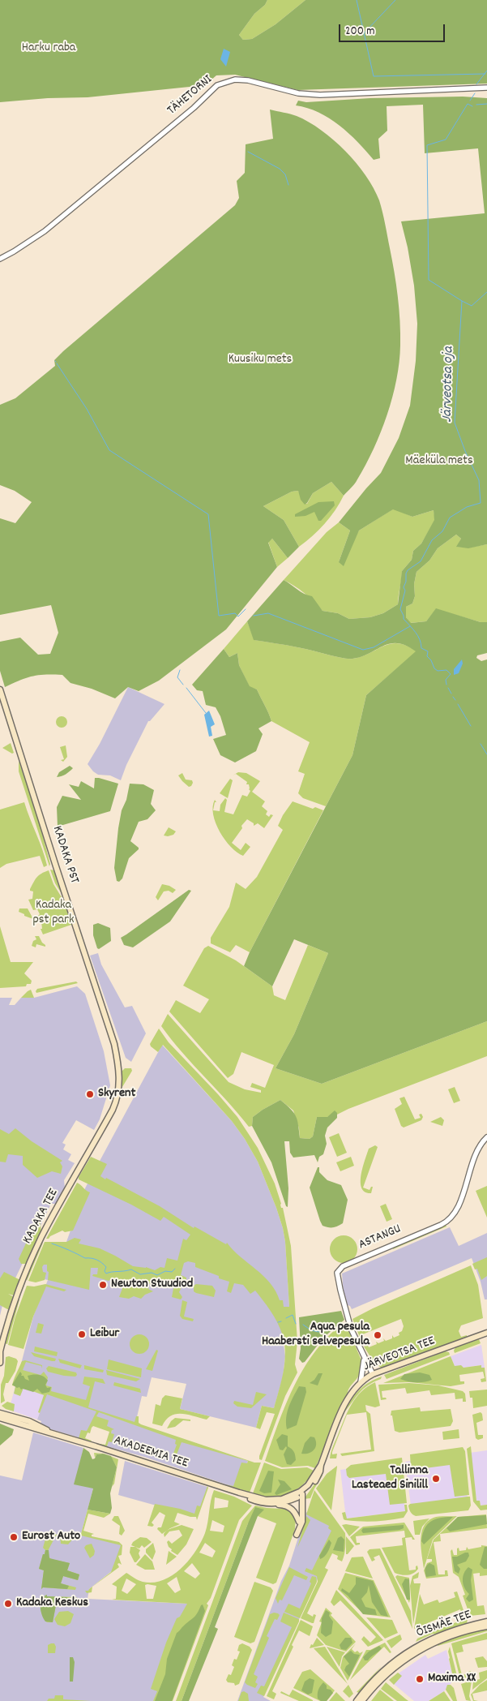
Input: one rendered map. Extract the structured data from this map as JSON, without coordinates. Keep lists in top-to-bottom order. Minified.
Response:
{"streets":{"main road":["KADAKA PST","KADAKA TEE","JÄRVEOTSA TEE","AKADEEMIA TEE","ÕISMÄE TEE"],"street":["TÄHETORNI","ASTANGU"]},"crossings":[["KADAKA PST","KADAKA TEE"],["ASTANGU","JÄRVEOTSA TEE"],["JÄRVEOTSA TEE","AKADEEMIA TEE"]],"water":["Järveotsa oja"],"parks":["Harku raba","Kuusiku mets","Mäeküla mets","Kadaka pst park"],"places":["Skyrent","Newton Stuudiod","Leibur","Aqua pesula Haabersti selvepesula","Tallinna Lasteaed Sinilill","Eurost Auto","Kadaka Keskus","Maxima XX"],"scale_bar":"200 m"}
